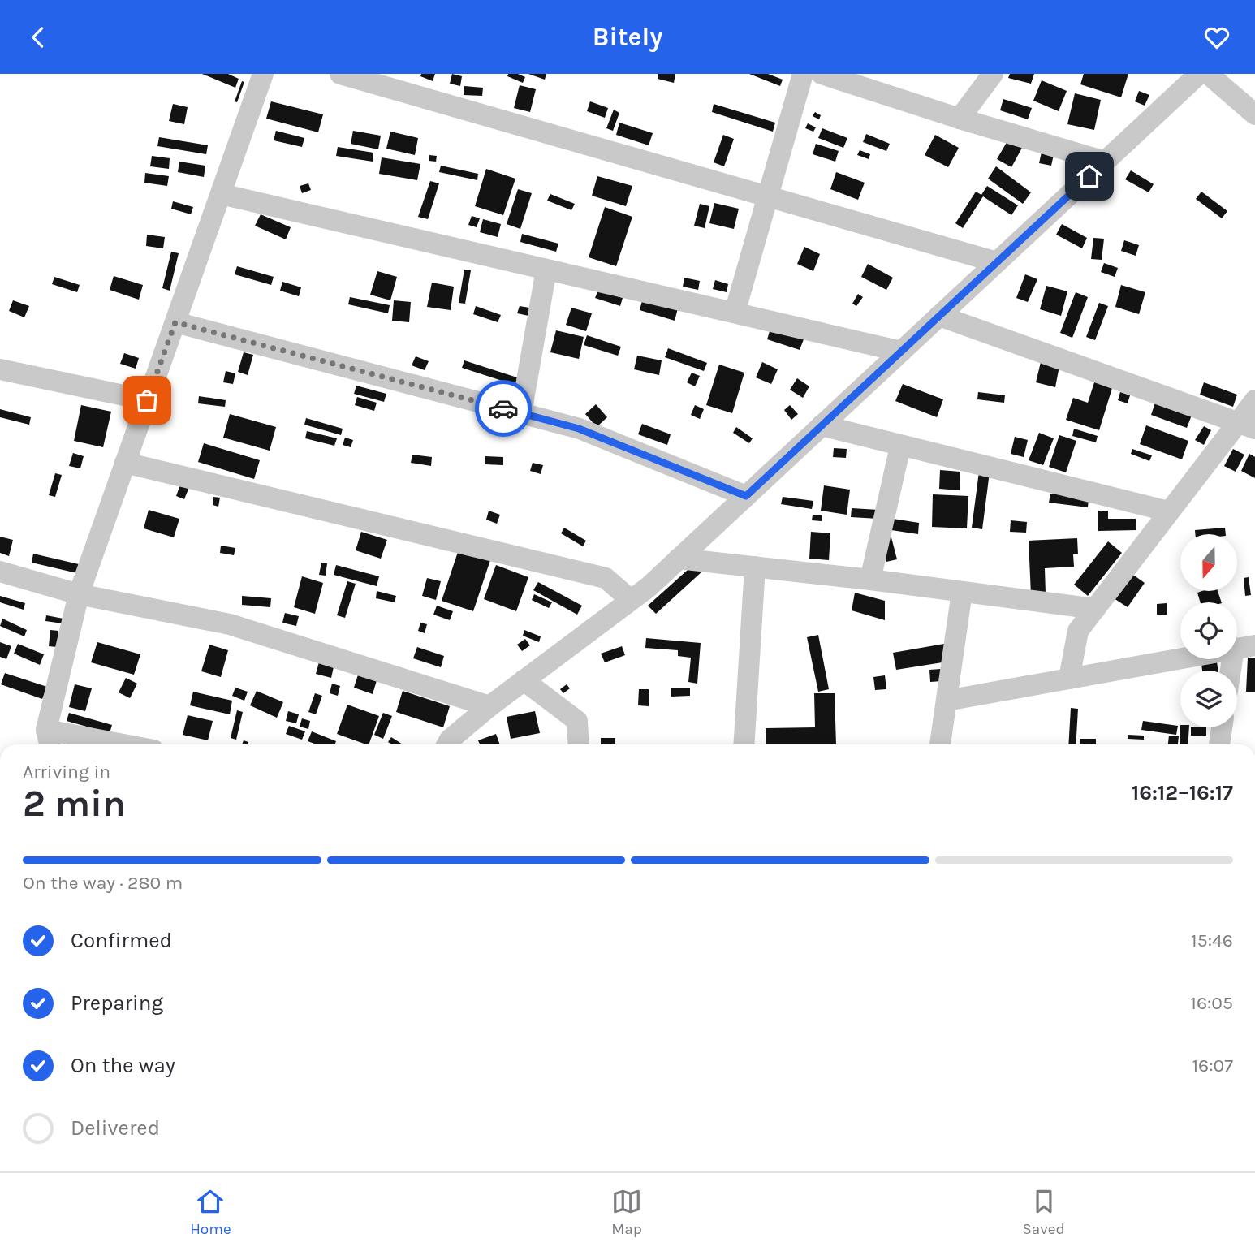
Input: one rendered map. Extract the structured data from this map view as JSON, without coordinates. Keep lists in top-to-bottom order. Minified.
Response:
{"north":"bottom","page":{"header":"Bitely","heading":["2 min","Arriving in","16:12–16:17"],"bar":"On the way · 280 m","list":[["Confirmed","15:46"],["Preparing","16:05"],["On the way","16:07"],"Delivered"],"tabs":["Home","Map","Saved"]}}
